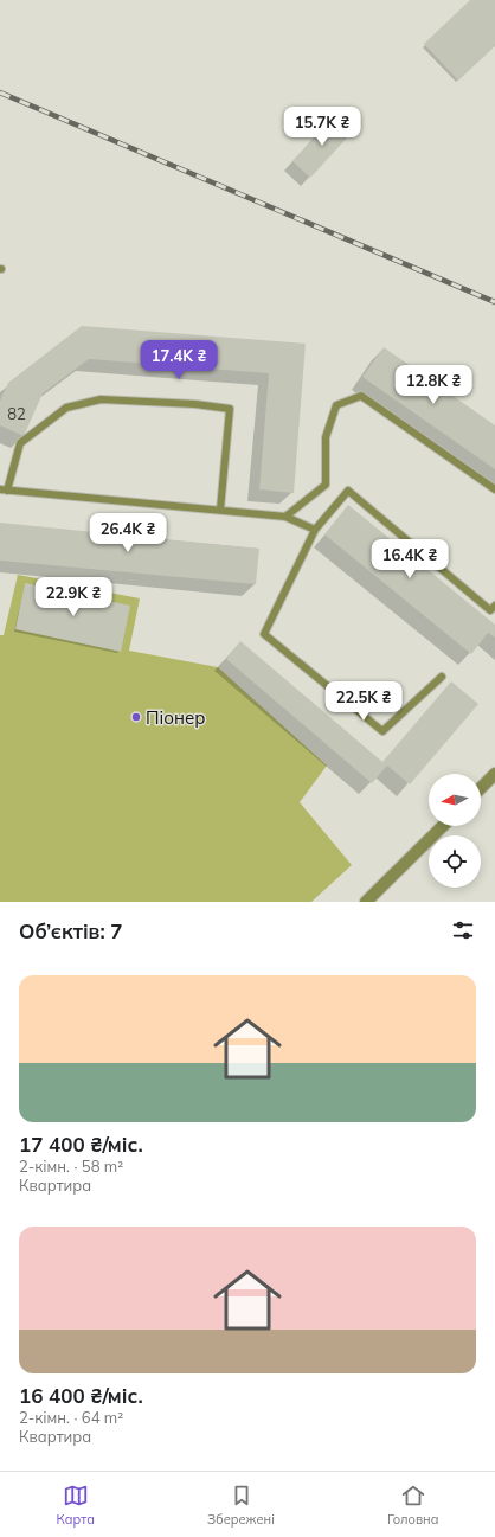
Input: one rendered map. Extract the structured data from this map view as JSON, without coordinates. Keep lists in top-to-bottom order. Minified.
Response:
{"places":["Піонер"],"house_numbers":["82"],"north":"left","page":{"price":["15.7K ₴","17.4K ₴","12.8K ₴","26.4K ₴","16.4K ₴","22.9K ₴","22.5K ₴"],"heading":"Об’єктів: 7","list":[{"name":"17 400 ₴/міс.","note":"2-кімн. · 58 m² · Квартира"},{"name":"16 400 ₴/міс.","note":"2-кімн. · 64 m² · Квартира"}],"tabs":["Карта","Збережені","Головна"]}}
